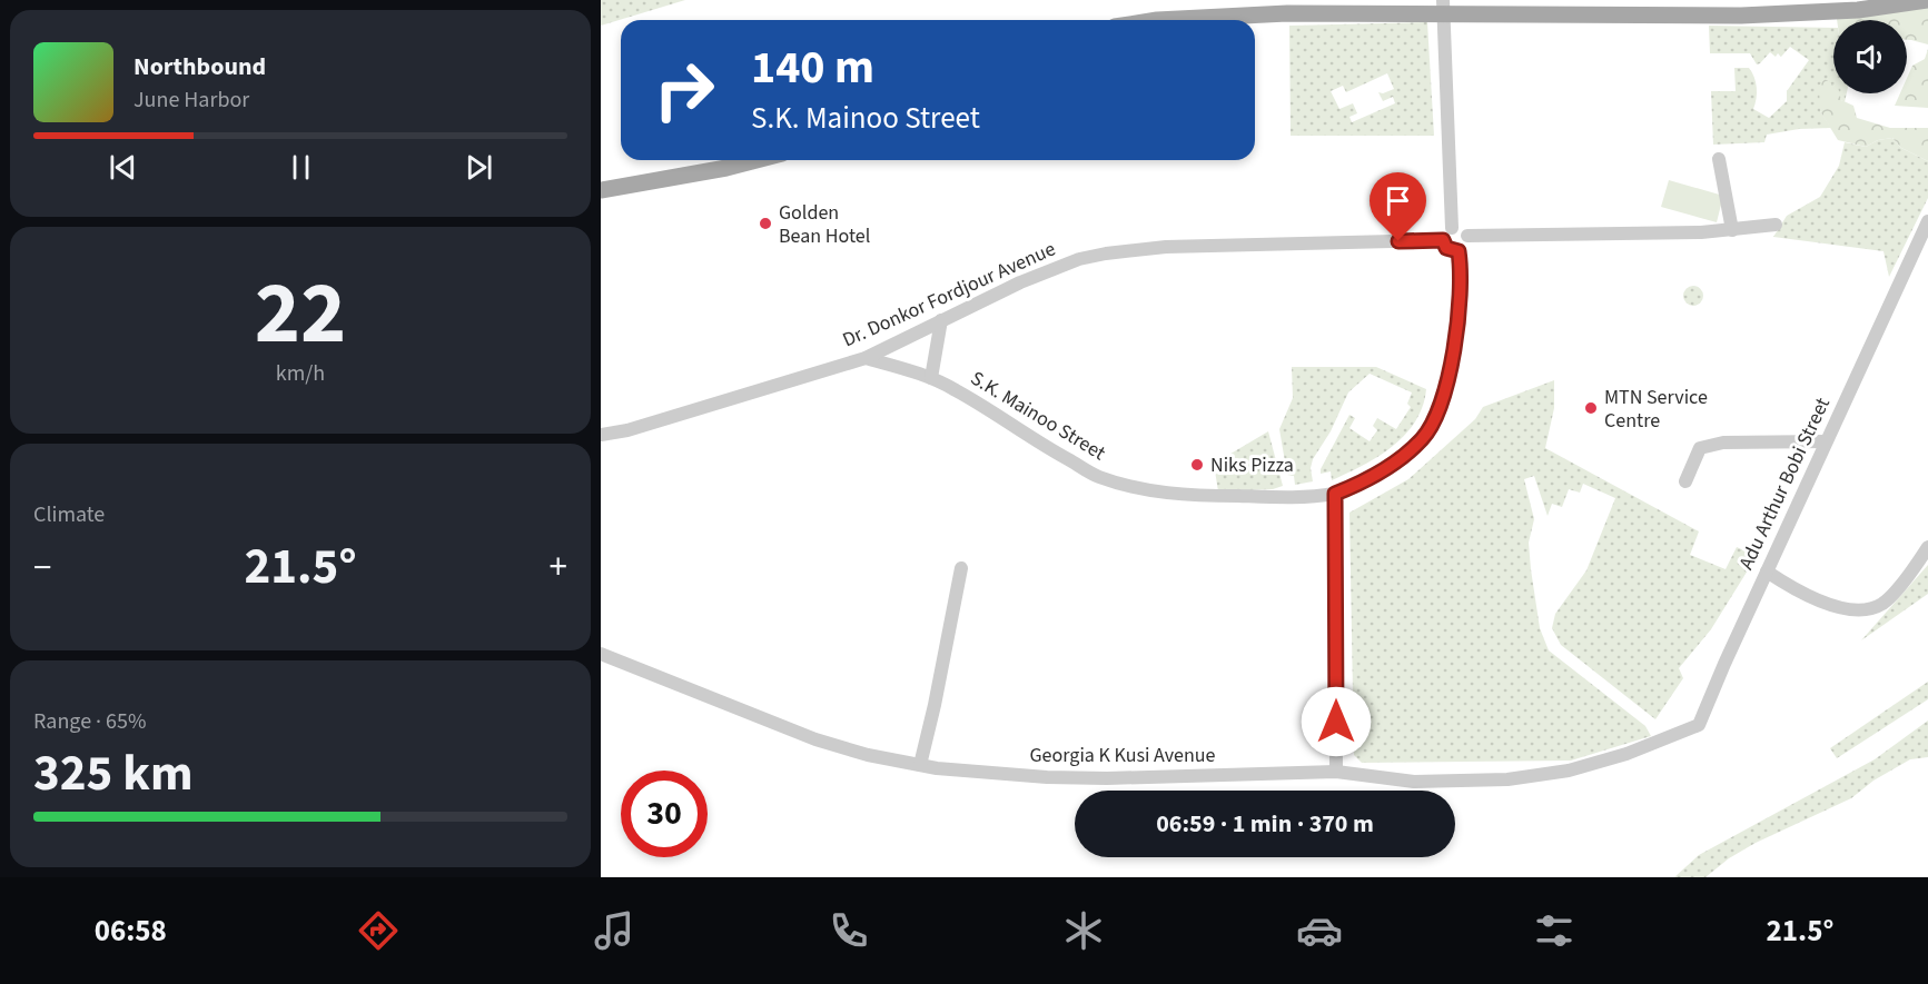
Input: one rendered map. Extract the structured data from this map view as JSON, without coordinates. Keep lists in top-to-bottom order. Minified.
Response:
{"streets":{"street":["Dr. Donkor Fordjour Avenue","S.K. Mainoo Street","Adu Arthur Bobi Street","Georgia K Kusi Avenue"]},"crossings":[["Dr. Donkor Fordjour Avenue","S.K. Mainoo Street"],["Adu Arthur Bobi Street","Georgia K Kusi Avenue"]],"places":["Golden Bean Hotel","MTN Service Centre","Niks Pizza"],"page":{"turn":["140 m","S.K. Mainoo Street"],"song":["Northbound","June Harbor"],"tile":[["22","km/h"],"Climate",["Range · 65%","325 km"]],"heat":["−","21.5°","+"],"limit":"30","trip":"06:59 · 1 min · 370 m","tabs":["06:58","21.5°"]}}
